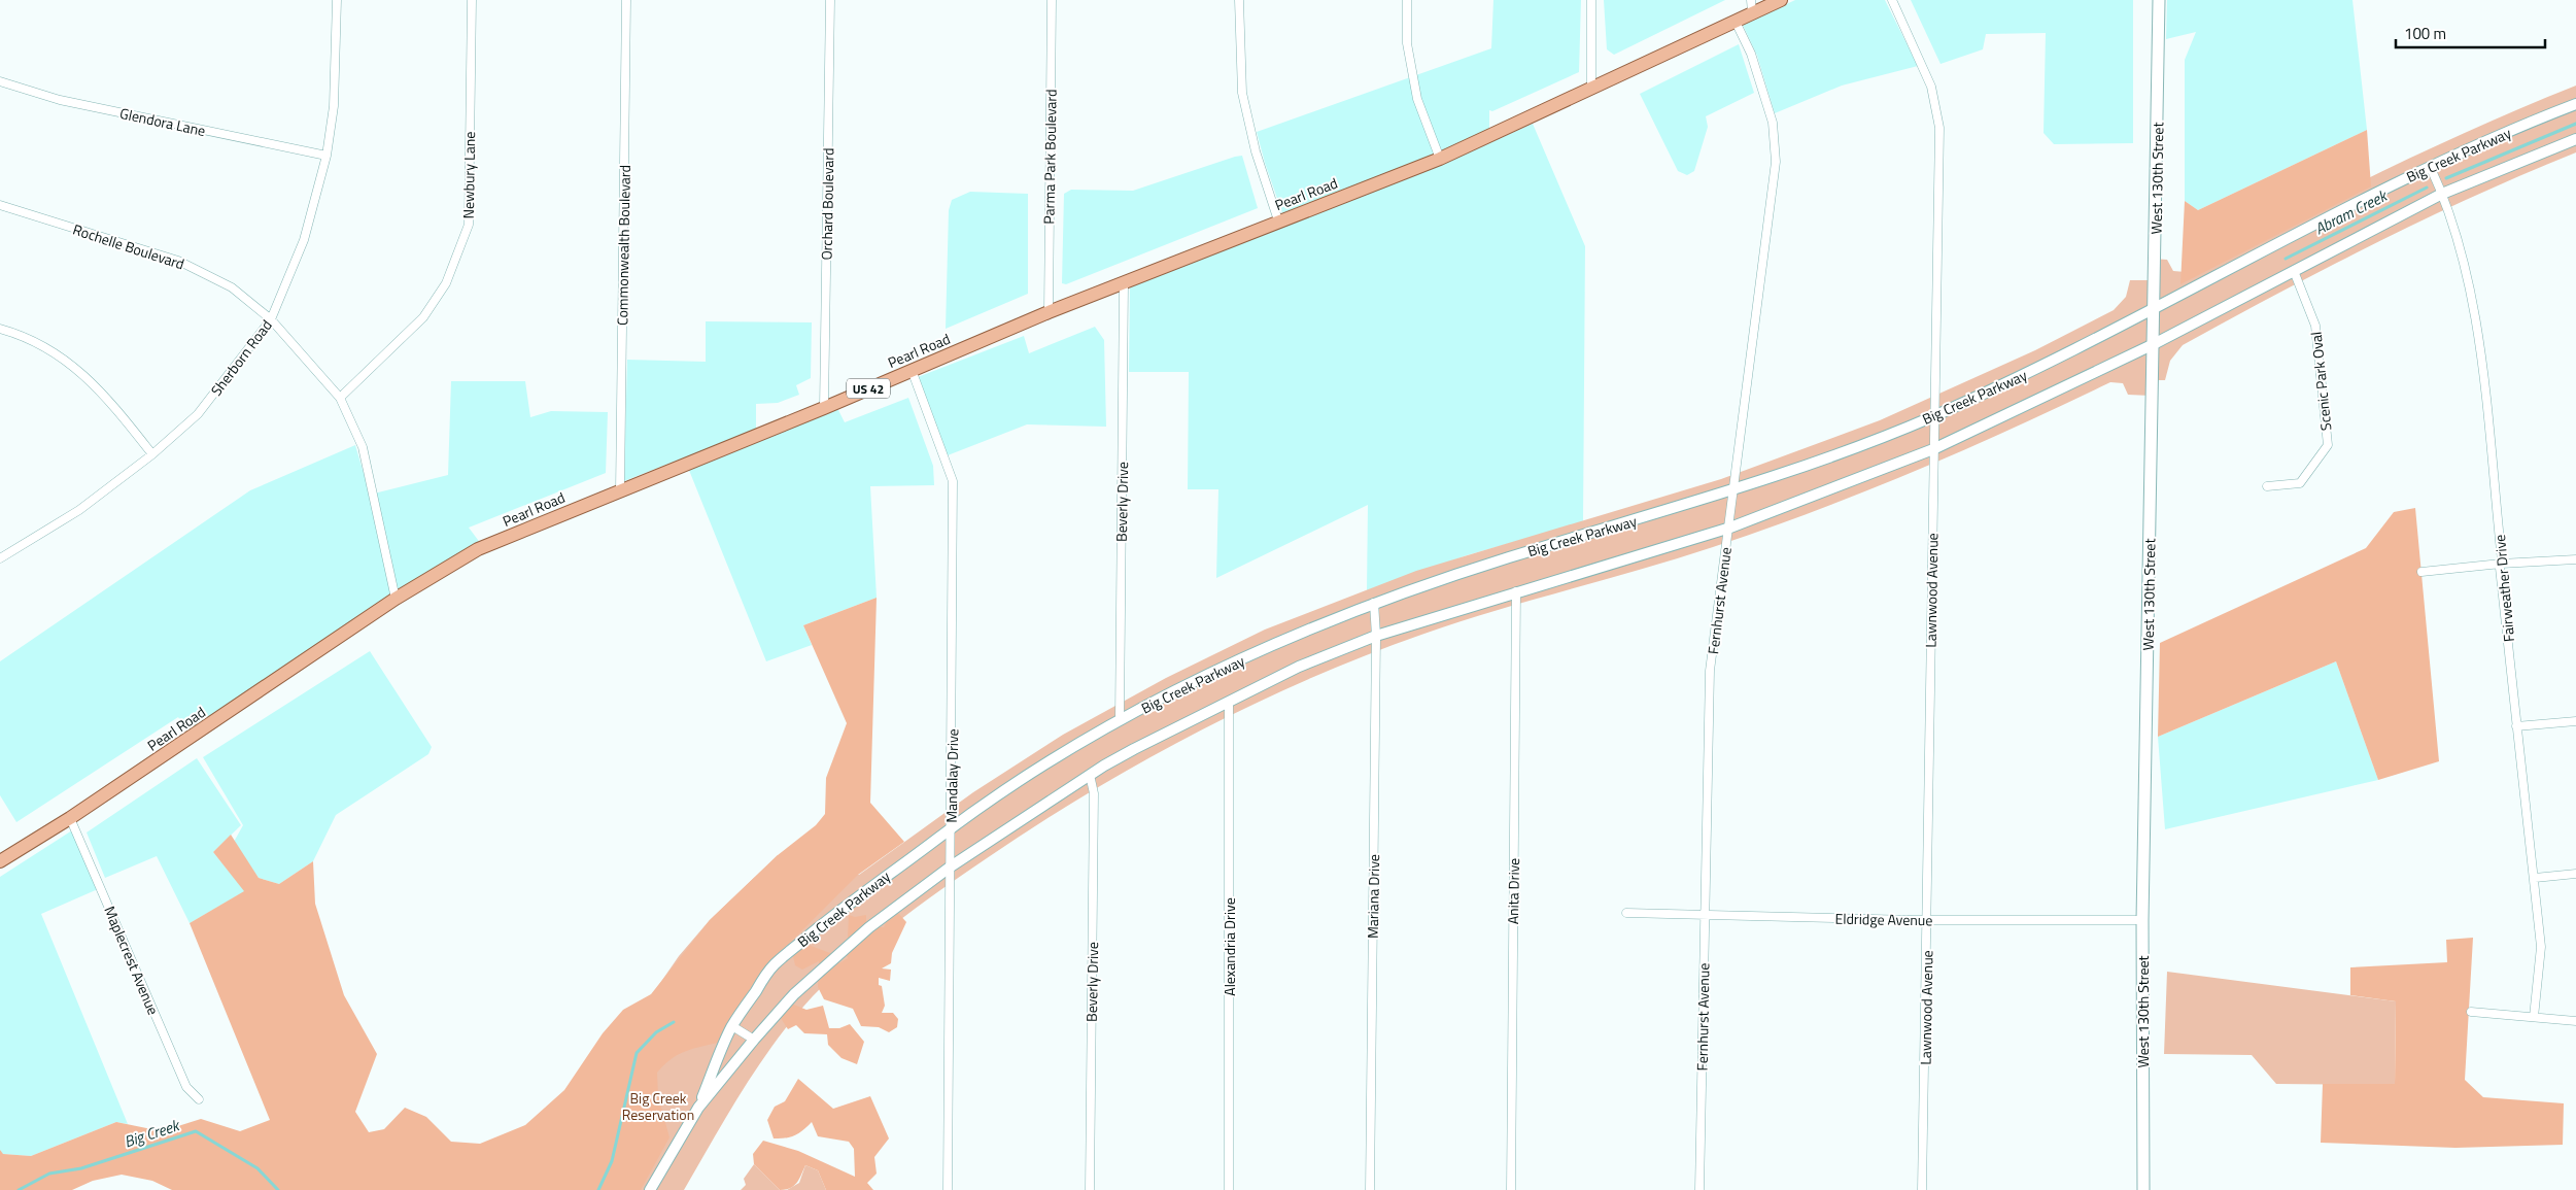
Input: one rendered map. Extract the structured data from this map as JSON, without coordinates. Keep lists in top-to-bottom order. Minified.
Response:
{"streets":{"main road":["West 130th Street","Pearl Road","US 42"],"street":["Glendora Lane","Big Creek Parkway","Parma Park Boulevard","Newbury Lane","Orchard Boulevard","Commonwealth Boulevard","Rochelle Boulevard","Sherborn Road","Scenic Park Oval","Beverly Drive","Fairweather Drive","Lawnwood Avenue","Fernhurst Avenue","Mandalay Drive","Anita Drive","Mariana Drive","Eldridge Avenue","Alexandria Drive","Maplecrest Avenue"]},"crossings":[["Glendora Lane","Sherborn Road"],["Big Creek Parkway","West 130th Street"],["Big Creek Parkway","Scenic Park Oval"],["Big Creek Parkway","Beverly Drive"],["Big Creek Parkway","Fairweather Drive"],["Big Creek Parkway","Lawnwood Avenue"],["Big Creek Parkway","Fernhurst Avenue"],["Big Creek Parkway","Mandalay Drive"],["Big Creek Parkway","Anita Drive"],["Big Creek Parkway","Mariana Drive"],["Big Creek Parkway","Alexandria Drive"],["Parma Park Boulevard","Pearl Road"],["Newbury Lane","Rochelle Boulevard"],["West 130th Street","Eldridge Avenue"],["Pearl Road","Orchard Boulevard"],["Pearl Road","Commonwealth Boulevard"],["Pearl Road","Rochelle Boulevard"],["Pearl Road","Beverly Drive"],["Pearl Road","Fernhurst Avenue"],["Pearl Road","Mandalay Drive"],["Pearl Road","Maplecrest Avenue"],["Rochelle Boulevard","Sherborn Road"],["Lawnwood Avenue","Eldridge Avenue"],["Fernhurst Avenue","Eldridge Avenue"]],"water":["Abram Creek","Big Creek"],"parks":["Big Creek Reservation"],"scale_bar":"100 m"}
